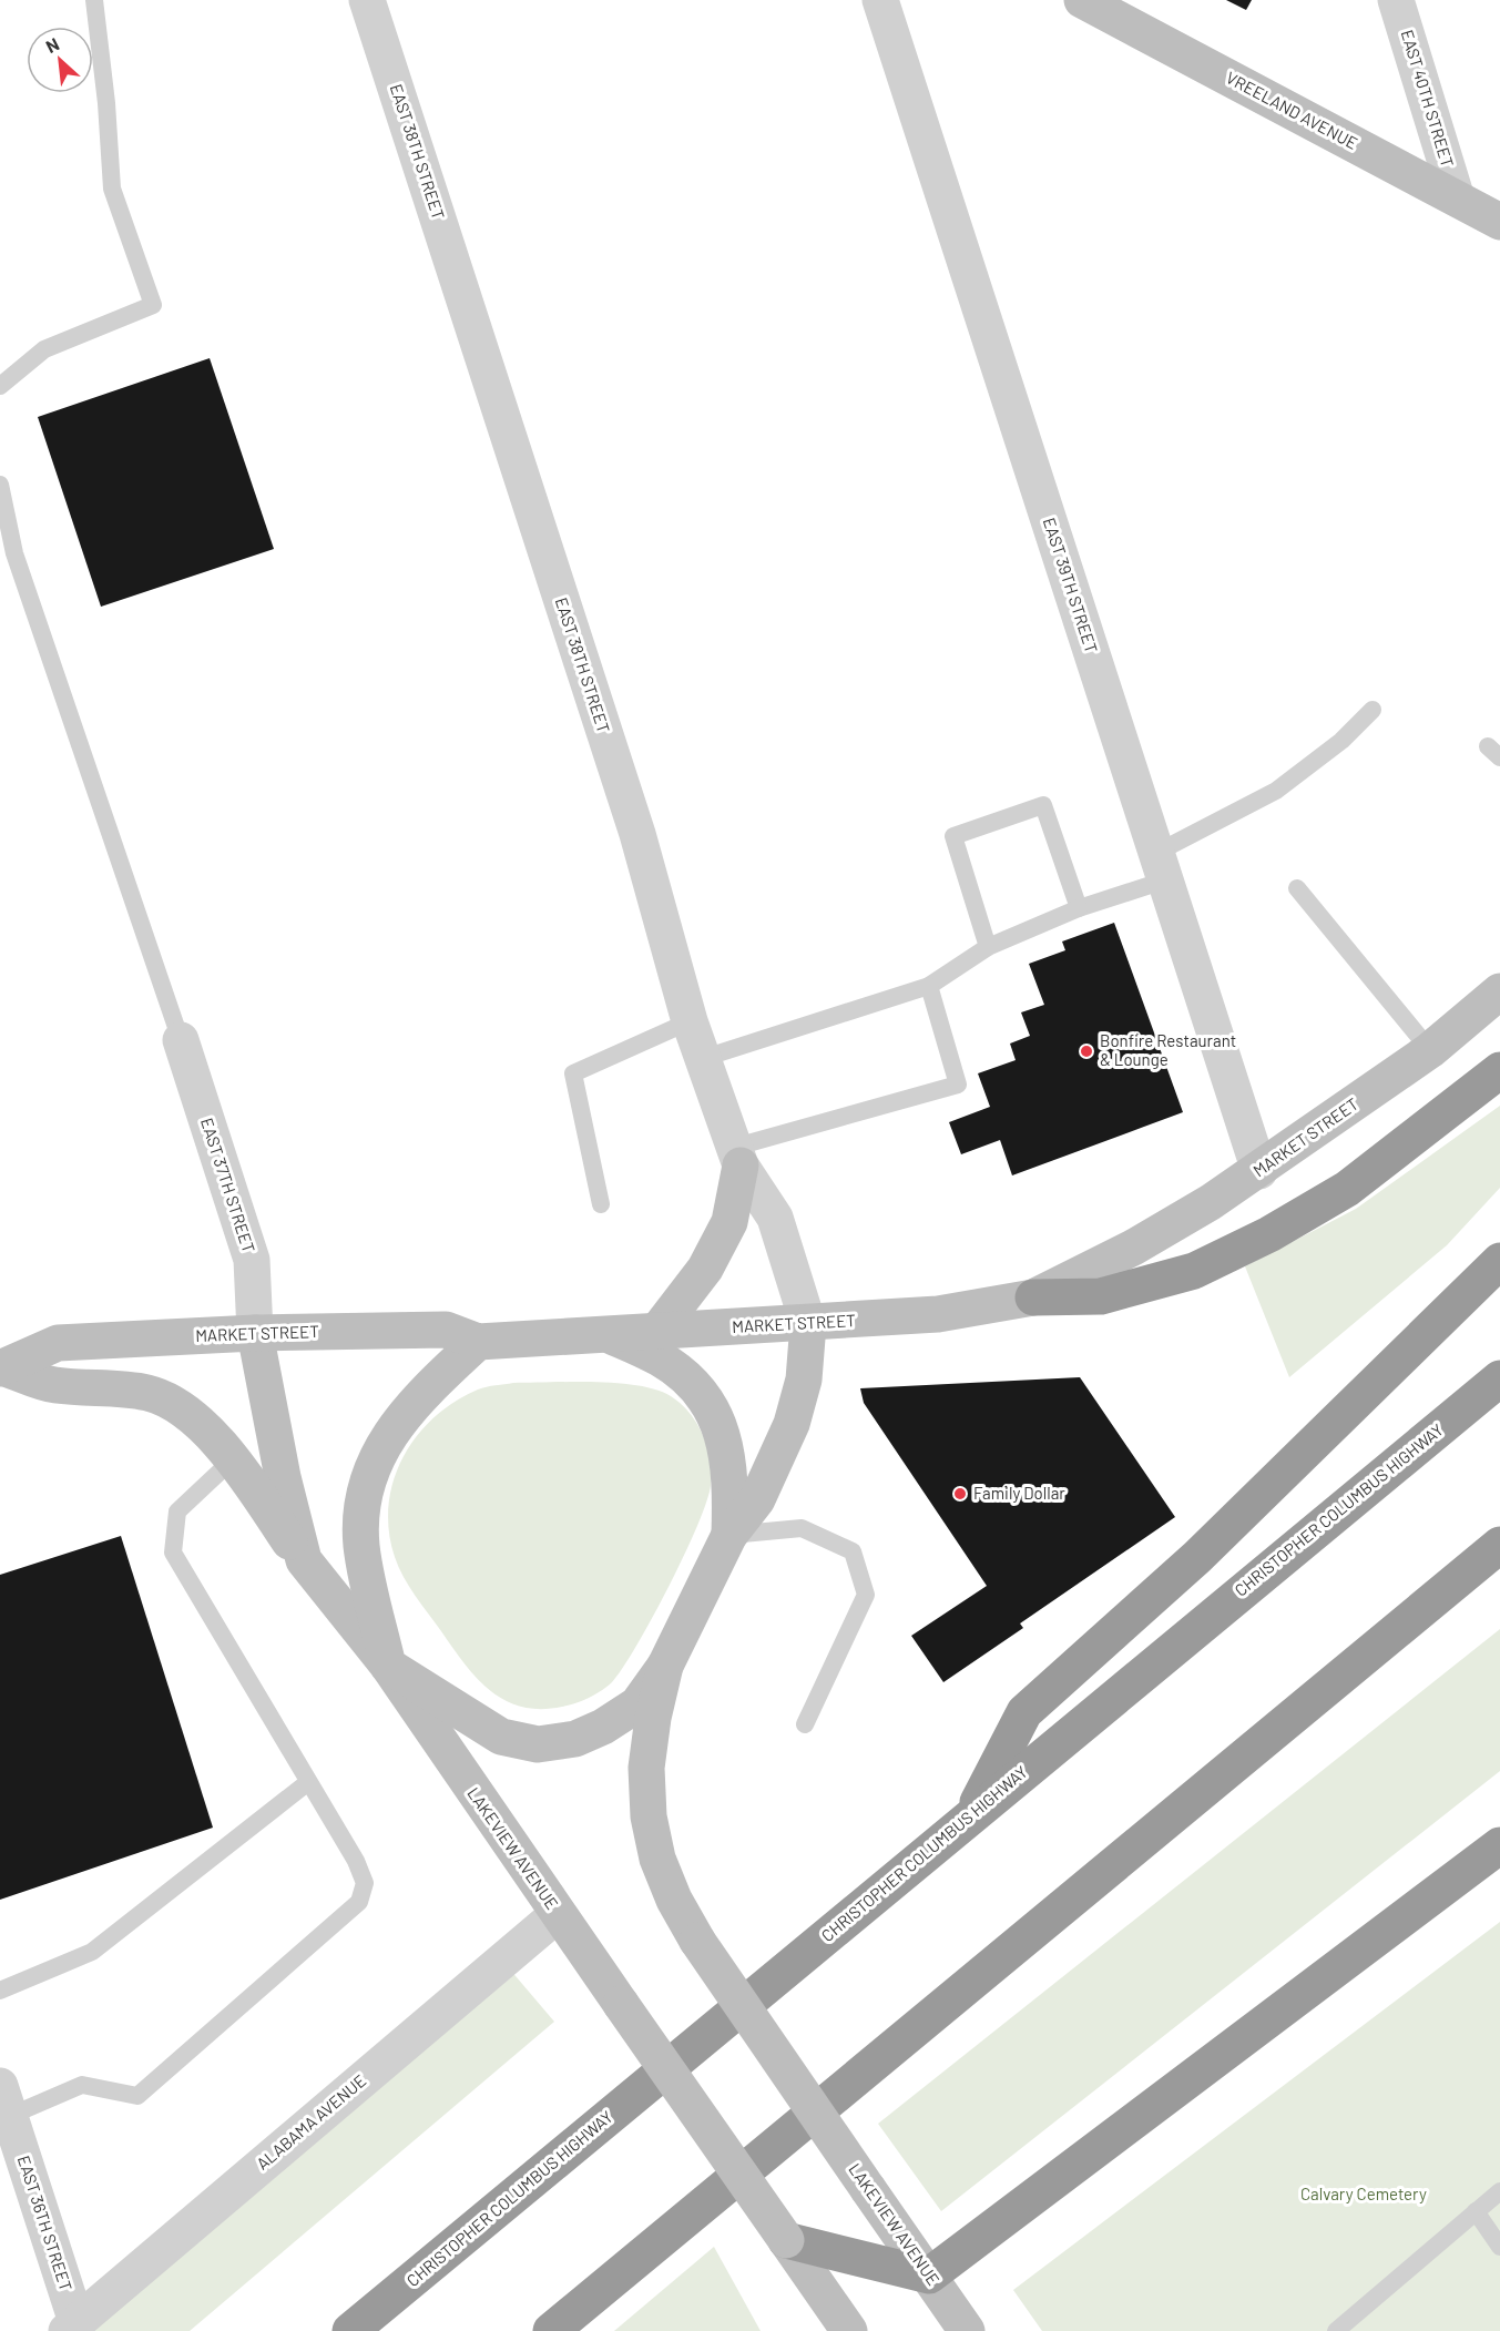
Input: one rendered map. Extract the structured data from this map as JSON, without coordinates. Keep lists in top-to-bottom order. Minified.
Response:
{"streets":{"highway":["CHRISTOPHER COLUMBUS HIGHWAY"],"main road":["VREELAND AVENUE","MARKET STREET","LAKEVIEW AVENUE"],"street":["EAST 40TH STREET","EAST 38TH STREET","EAST 39TH STREET","EAST 37TH STREET","ALABAMA AVENUE","EAST 36TH STREET"]},"crossings":[["EAST 40TH STREET","VREELAND AVENUE"],["EAST 38TH STREET","MARKET STREET"],["EAST 38TH STREET","LAKEVIEW AVENUE"],["EAST 39TH STREET","MARKET STREET"],["MARKET STREET","EAST 37TH STREET"],["MARKET STREET","LAKEVIEW AVENUE"],["EAST 37TH STREET","LAKEVIEW AVENUE"],["LAKEVIEW AVENUE","ALABAMA AVENUE"],["ALABAMA AVENUE","EAST 36TH STREET"]],"parks":["Calvary Cemetery"],"places":["Bonfire Restaurant & Lounge","Family Dollar"],"north":"top left"}
